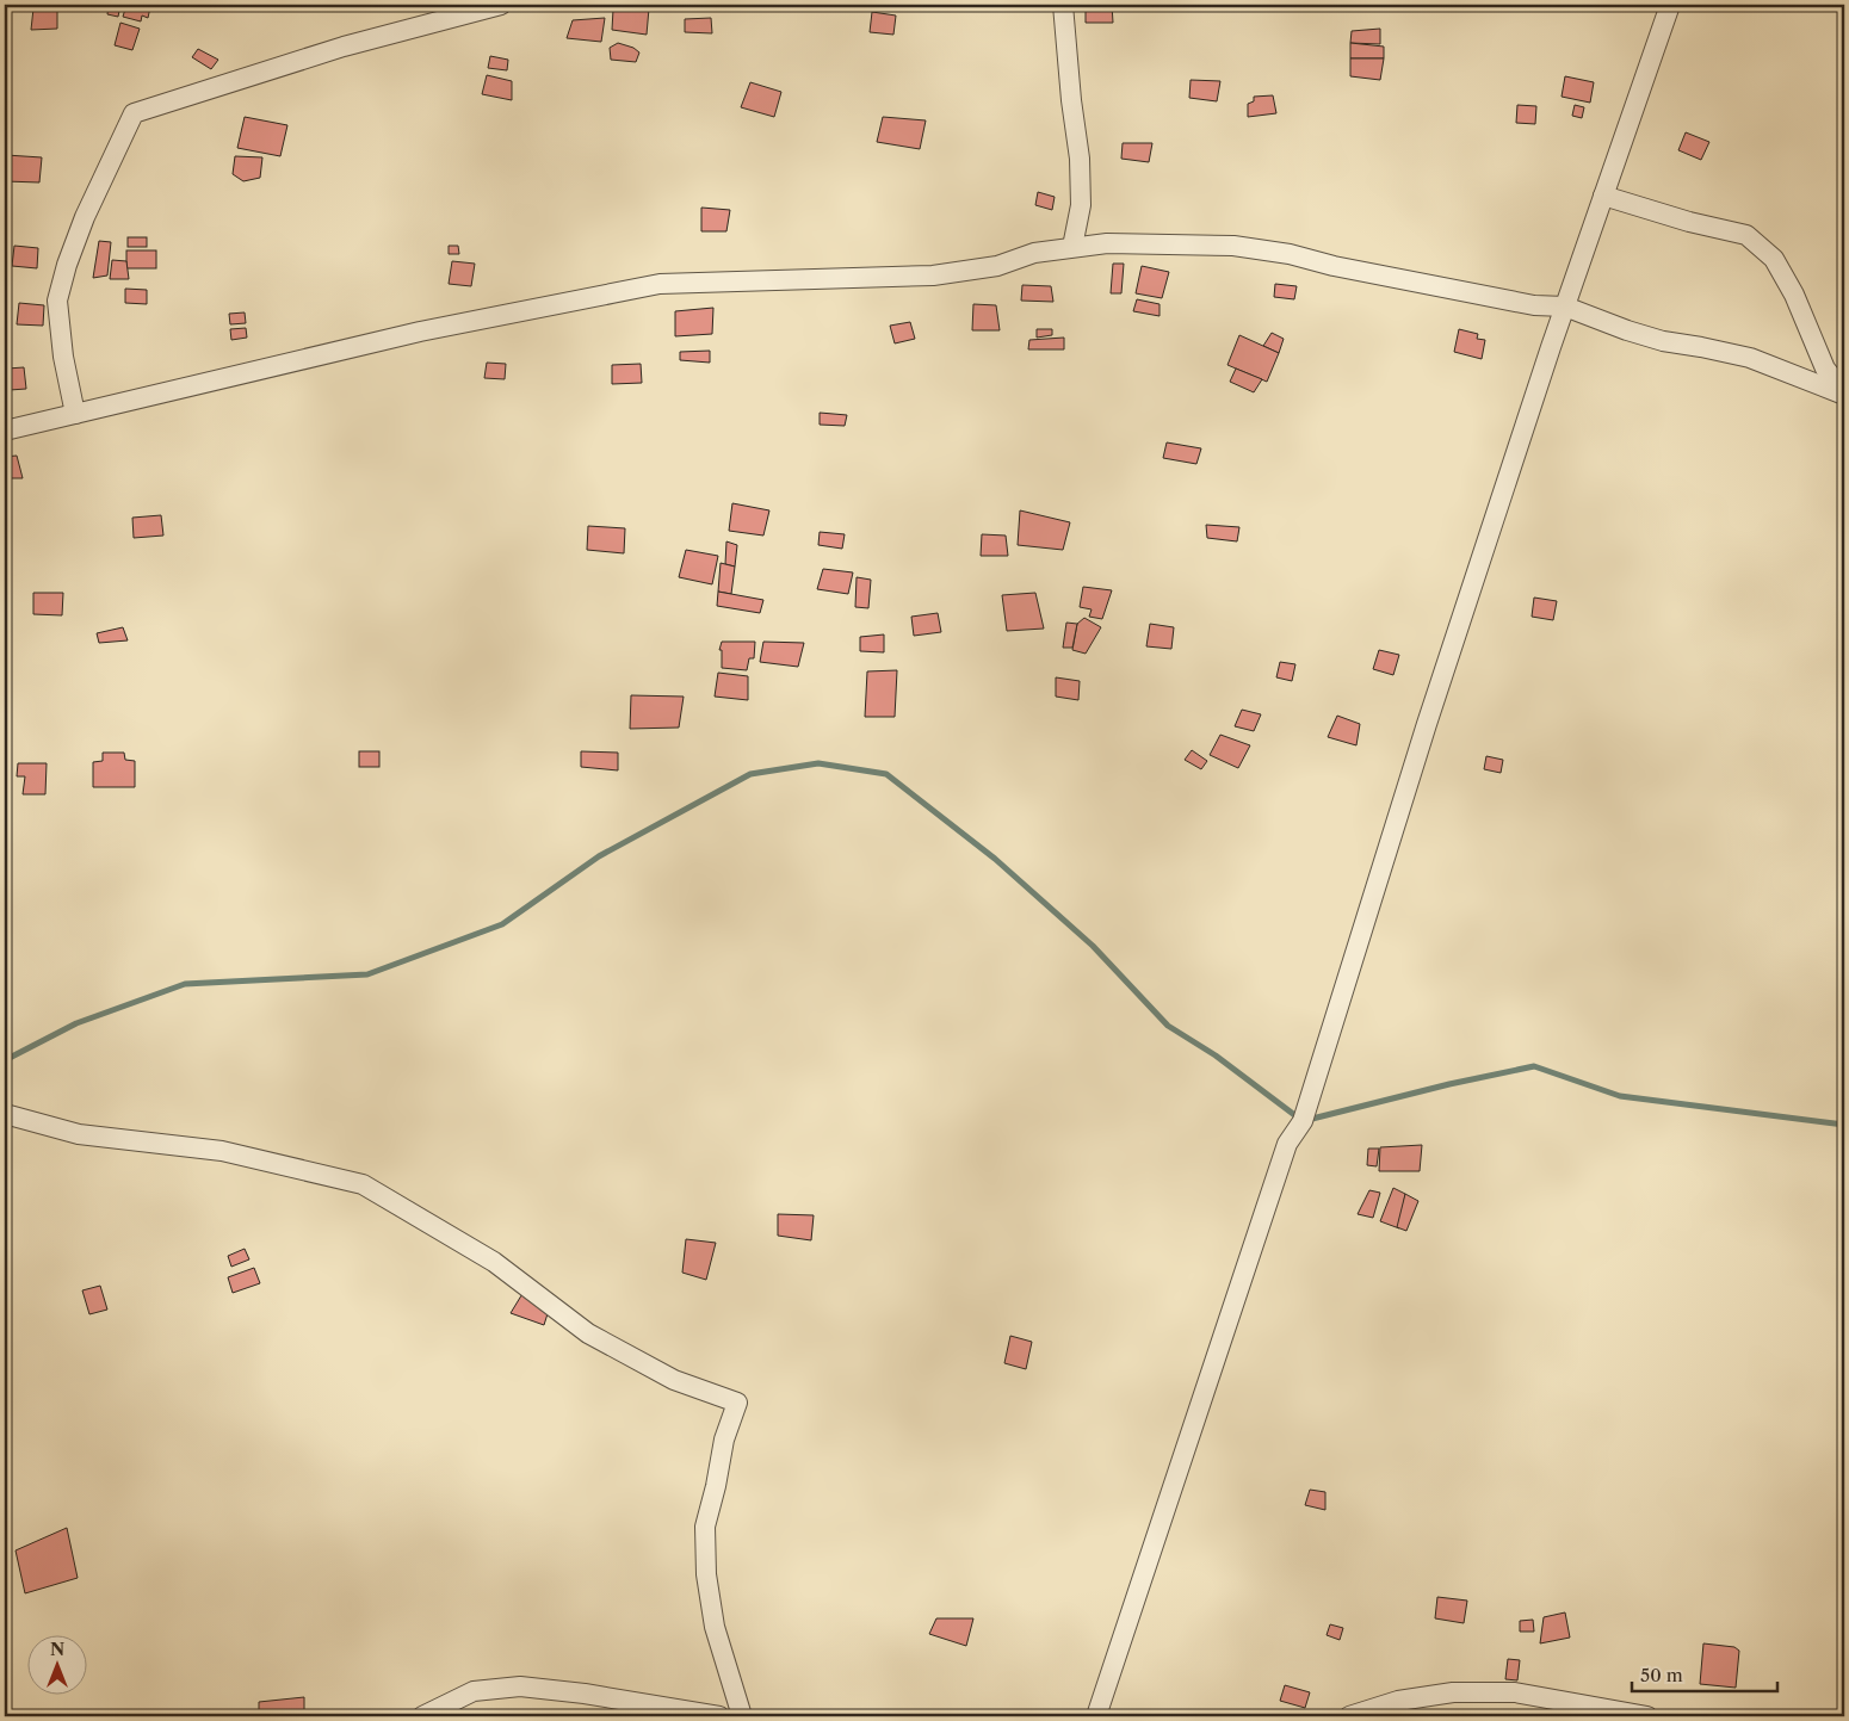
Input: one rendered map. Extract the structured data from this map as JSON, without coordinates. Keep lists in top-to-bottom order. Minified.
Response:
{"scale_bar":"50 m","north":"top"}
